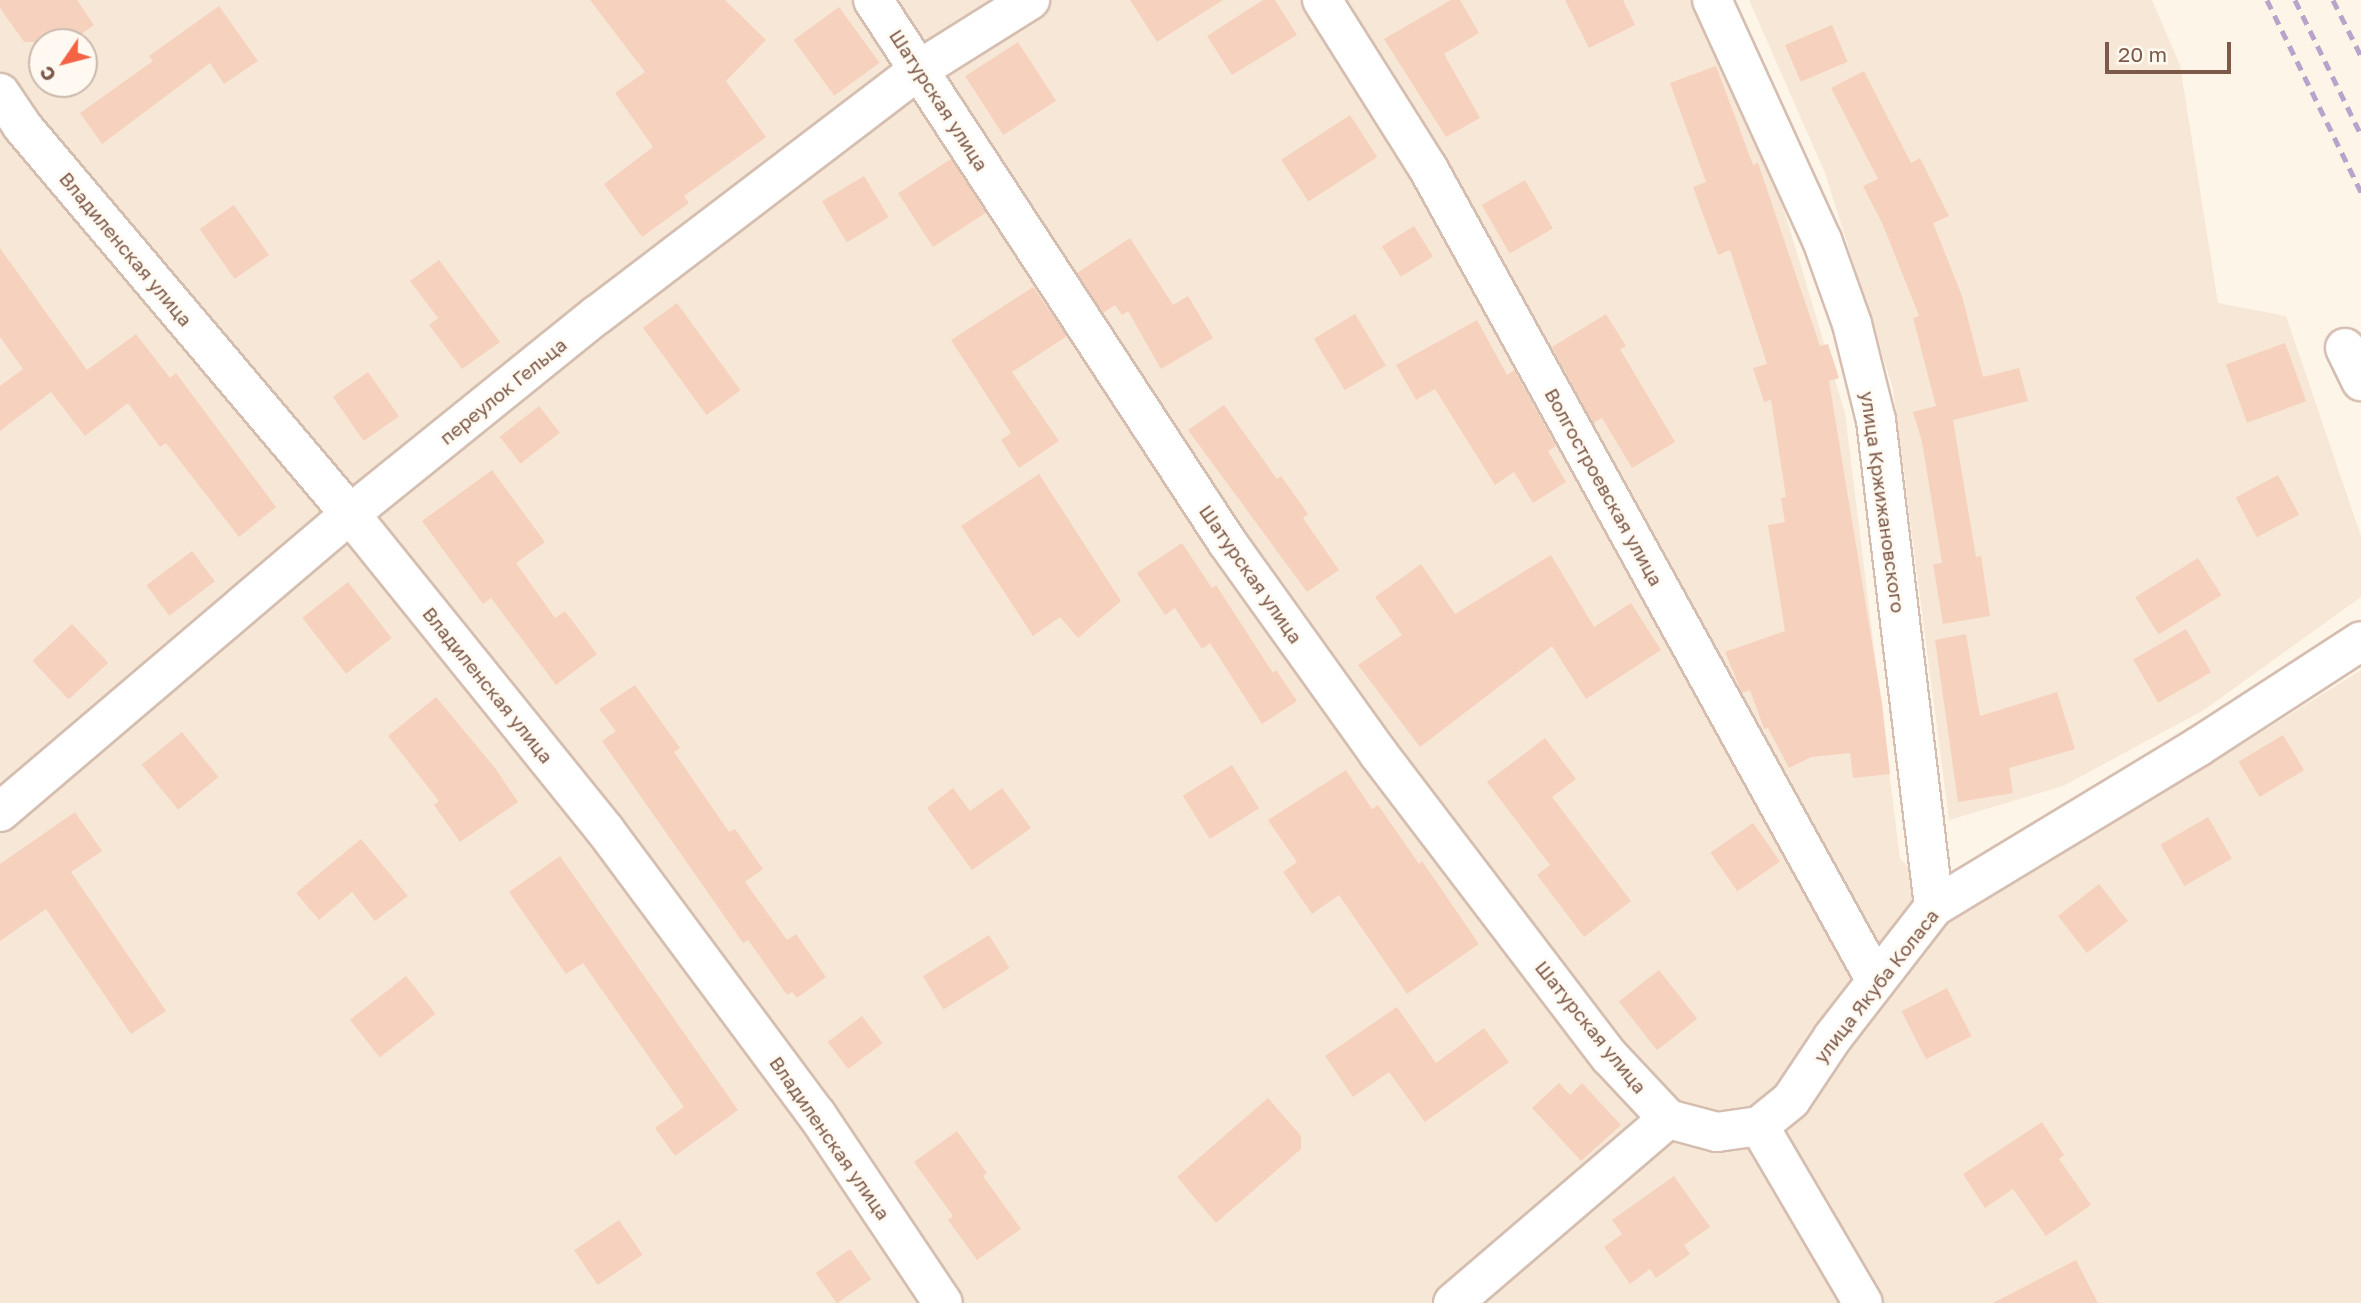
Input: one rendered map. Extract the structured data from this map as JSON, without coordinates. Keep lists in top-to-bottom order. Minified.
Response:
{"streets":{"street":["Шатурская улица","Владиленская улица","переулок Гельца","Волгостроевская улица","улица Кржижановского","улица Якуба Коласа"]},"crossings":[["Шатурская улица","переулок Гельца"],["Владиленская улица","переулок Гельца"],["Волгостроевская улица","улица Якуба Коласа"],["улица Кржижановского","улица Якуба Коласа"]],"scale_bar":"20 m","north":"bottom left"}
